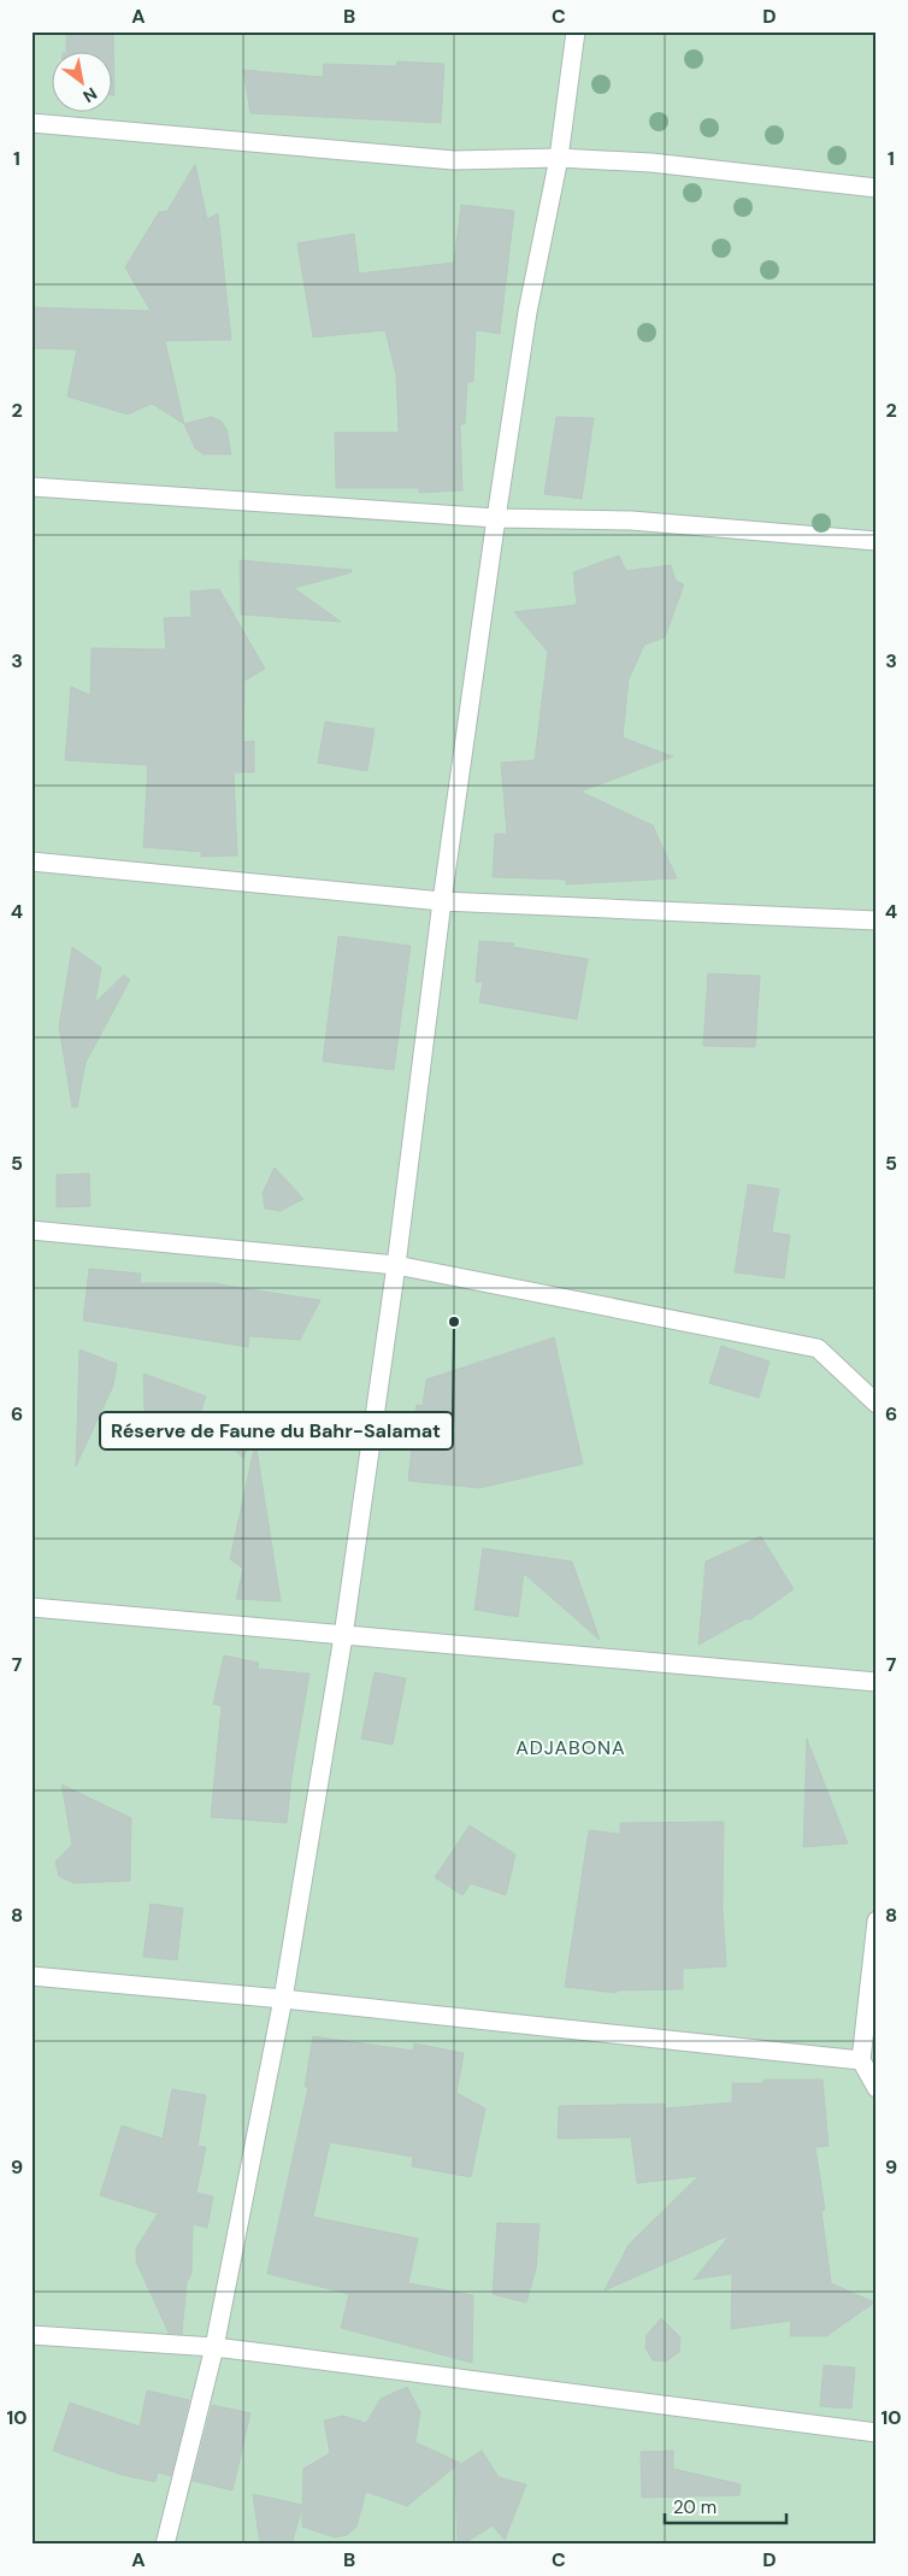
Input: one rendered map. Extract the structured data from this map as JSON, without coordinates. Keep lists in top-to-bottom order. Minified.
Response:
{"districts":["ADJABONA"],"places":["Réserve de Faune du Bahr-Salamat"],"scale_bar":"20 m","north":"bottom right","grid":{"columns":["A","B","C","D"],"rows":["1","2","3","4","5","6","7","8","9","10"]}}
